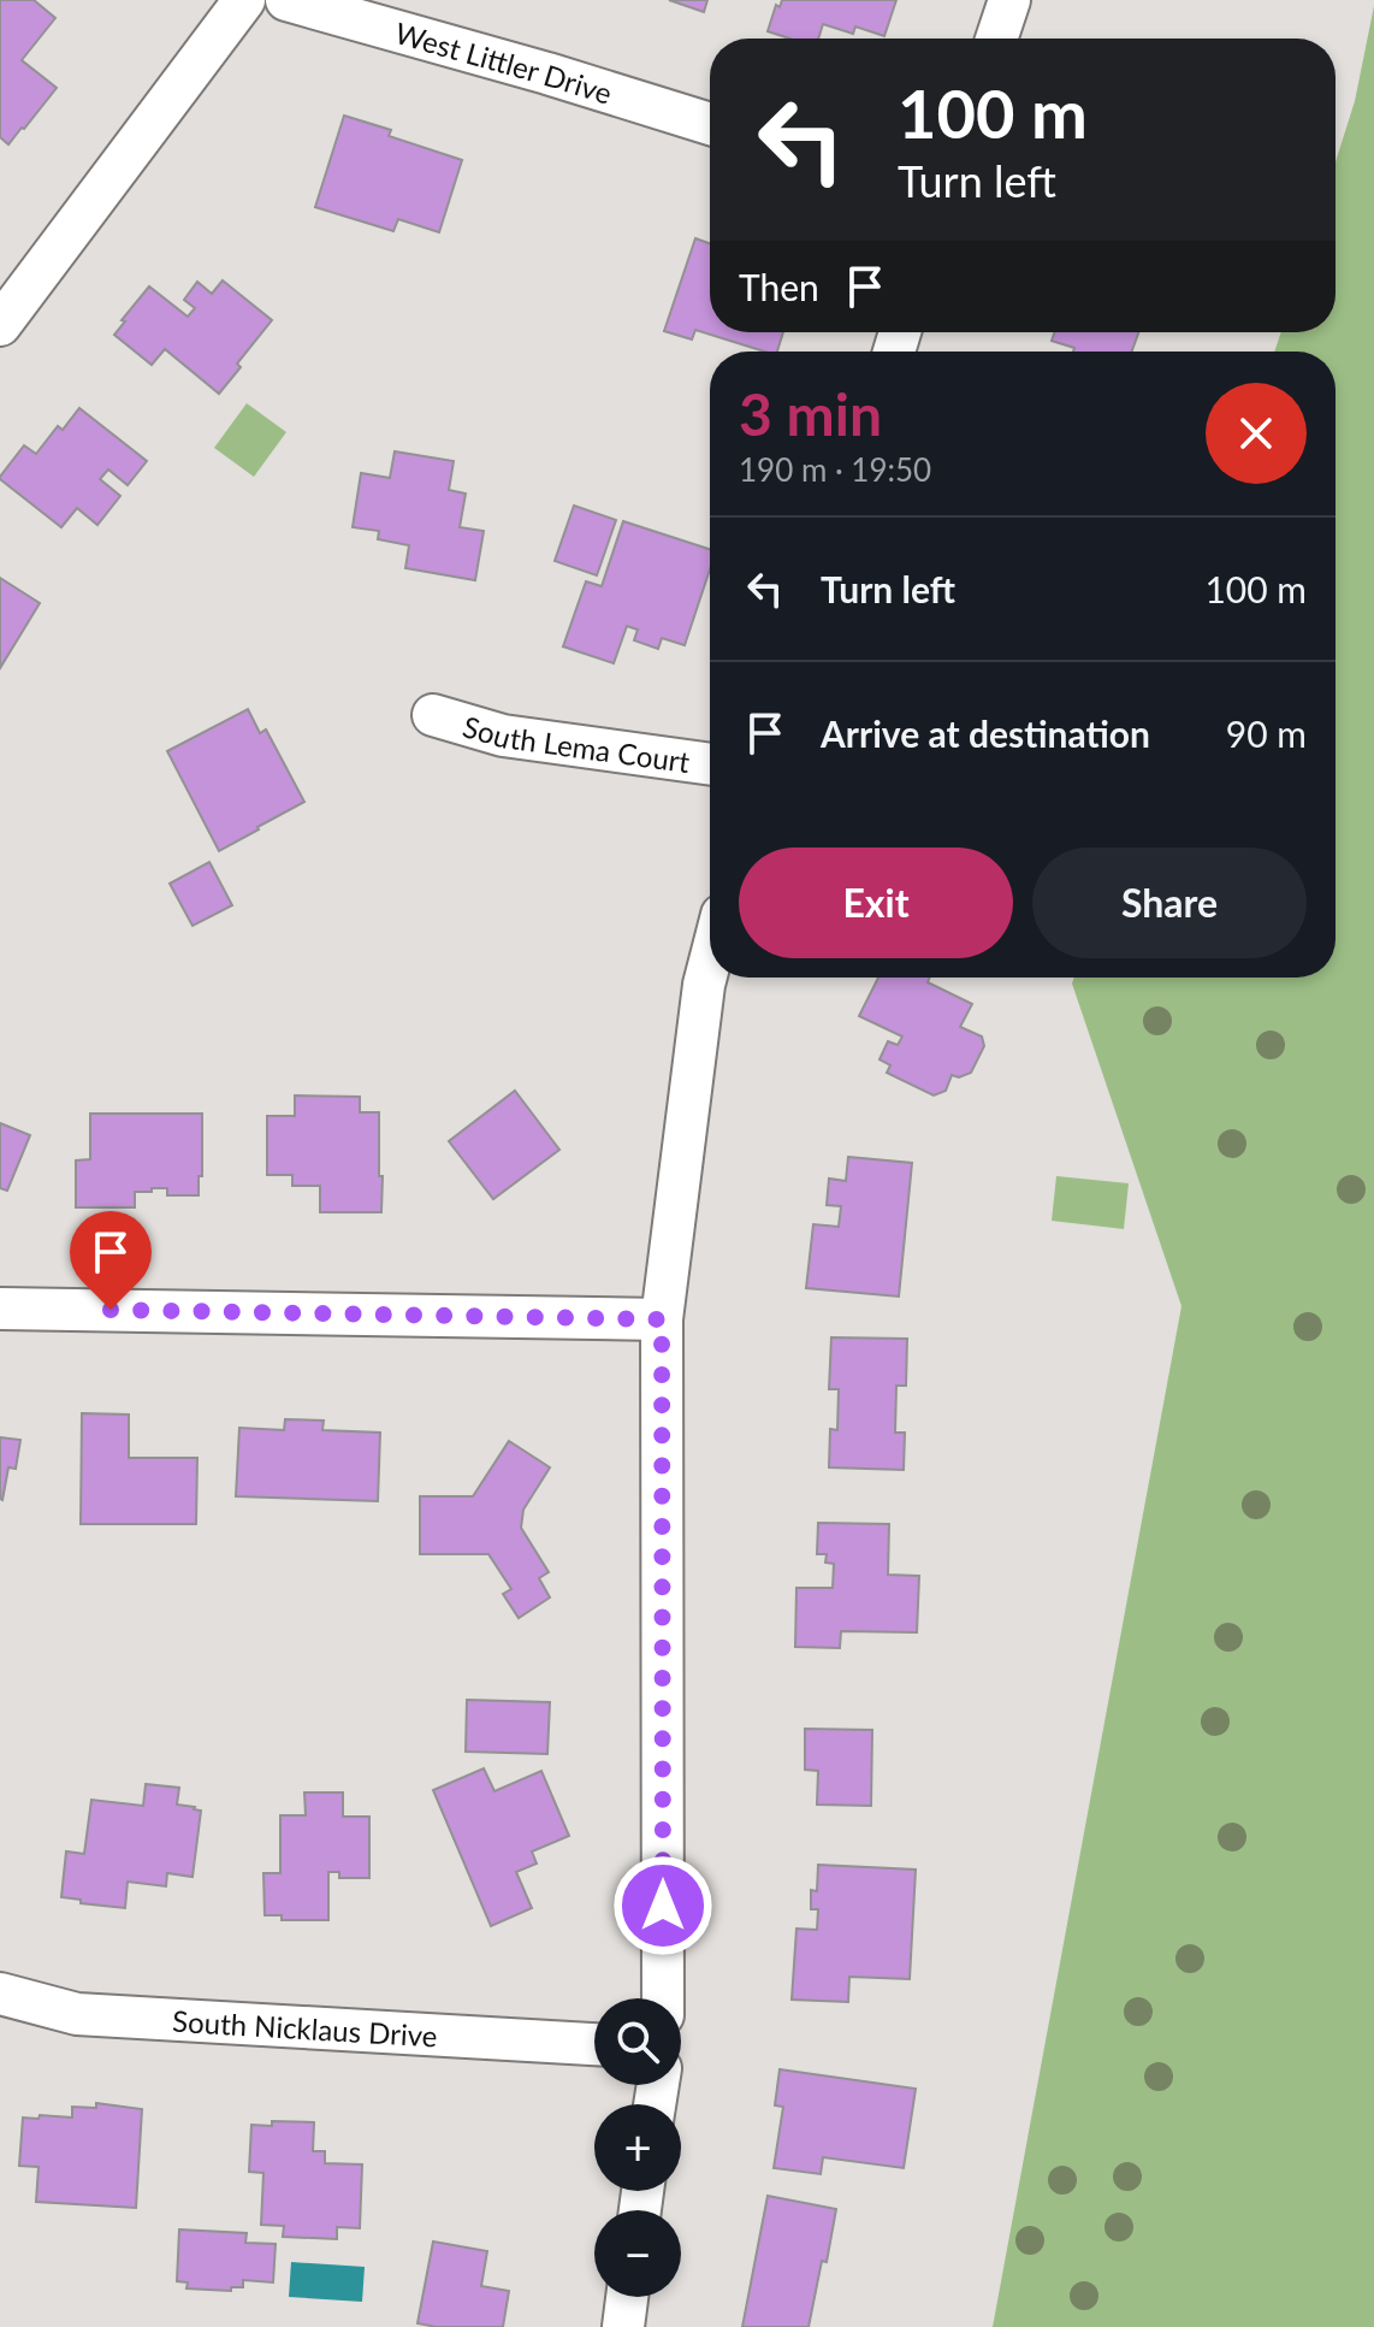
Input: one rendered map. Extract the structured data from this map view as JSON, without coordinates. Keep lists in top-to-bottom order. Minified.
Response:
{"streets":{"street":["West Littler Drive","South Lema Court","South Nicklaus Drive"]},"page":{"turn":["100 m","Turn left"],"then":"Then","heading":["3 min","190 m · 19:50"],"list":[{"name":"Turn left","value":"100 m"},{"name":"Arrive at destination","value":"90 m"}],"buttons":["Exit","Share"],"map_buttons":["+","−"]}}
